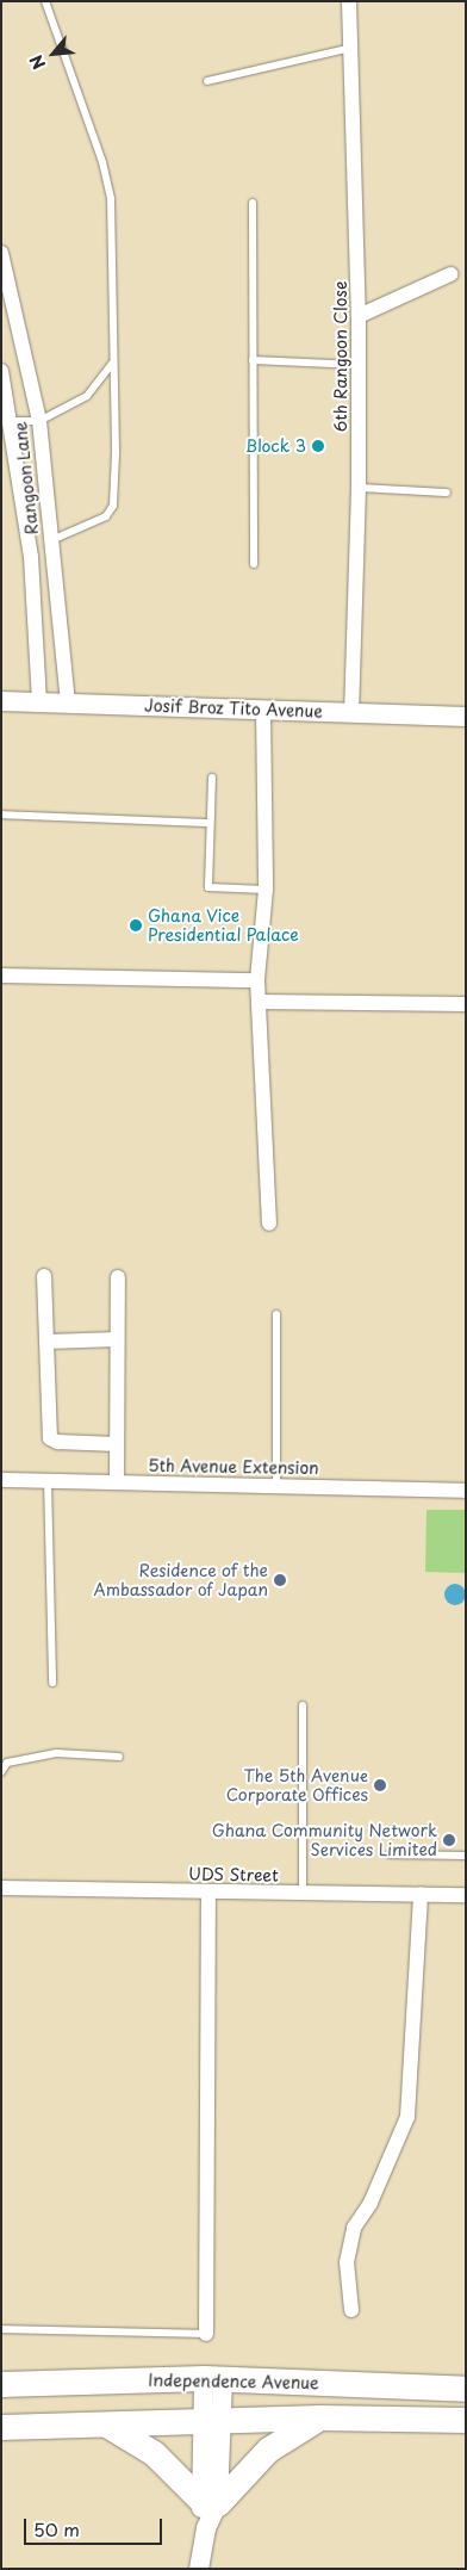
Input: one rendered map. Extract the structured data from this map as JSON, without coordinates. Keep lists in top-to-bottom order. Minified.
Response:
{"streets":{"highway":["Independence Avenue"],"street":["6th Rangoon Close","Rangoon Lane","Josif Broz Tito Avenue","5th Avenue Extension","UDS Street"]},"crossings":[["6th Rangoon Close","Josif Broz Tito Avenue"],["Rangoon Lane","Josif Broz Tito Avenue"]],"places":["Block 3","Ghana Vice Presidential Palace","Residence of the Ambassador of Japan","The 5th Avenue Corporate Offices","Ghana Community Network Services Limited"],"scale_bar":"50 m","north":"bottom left"}
